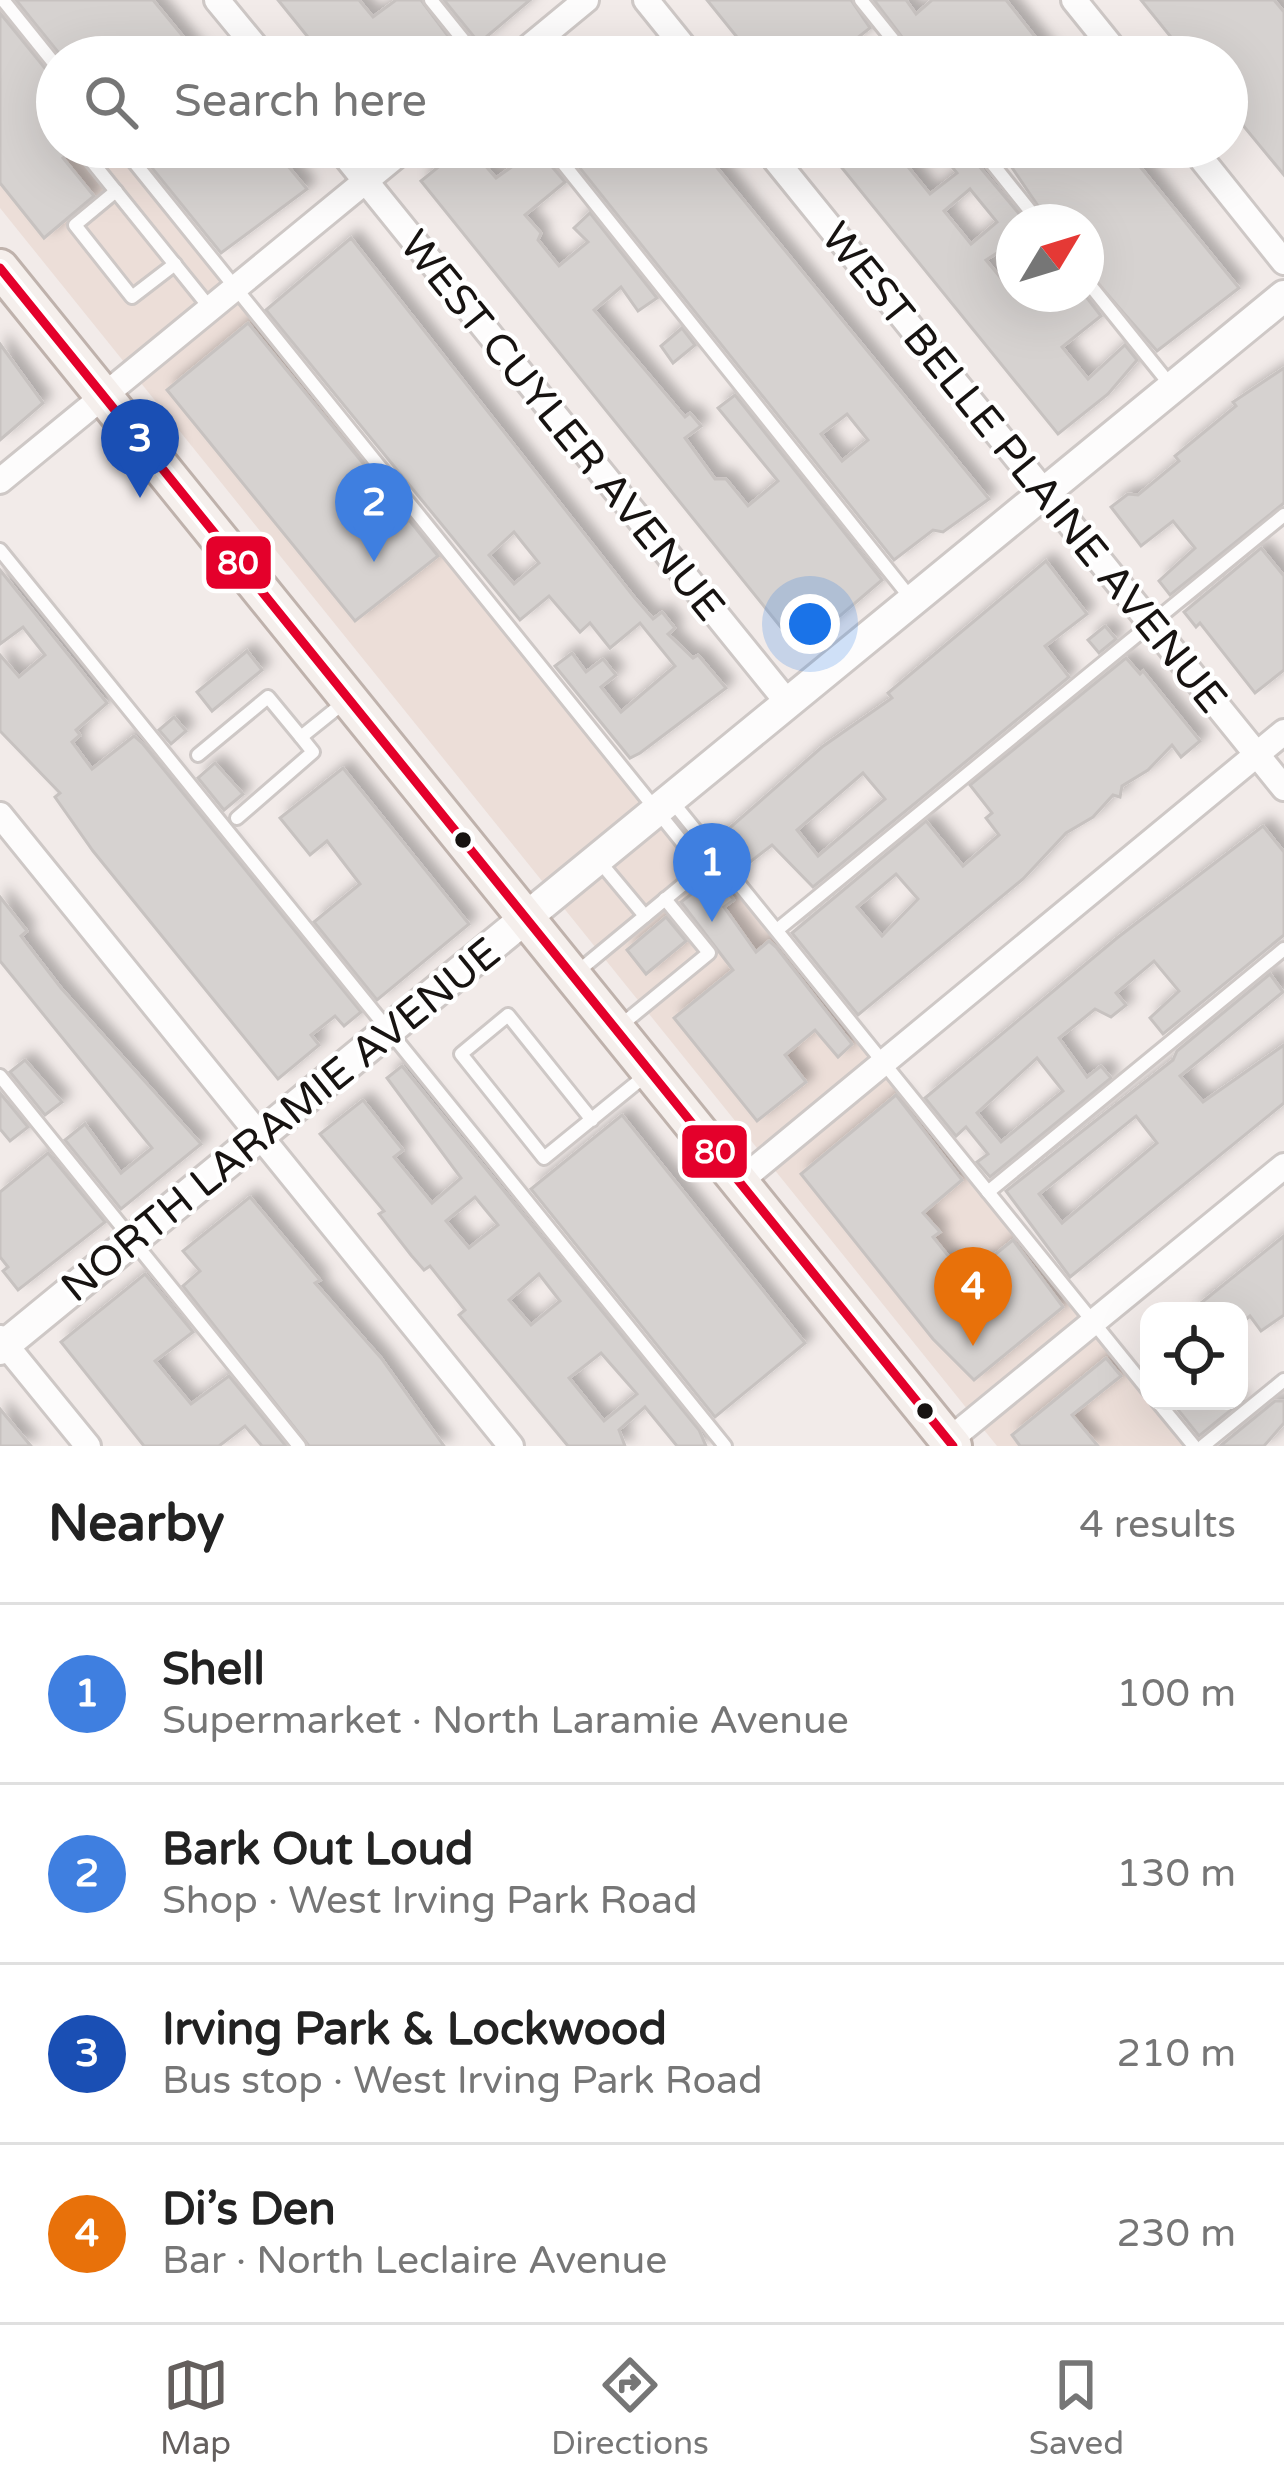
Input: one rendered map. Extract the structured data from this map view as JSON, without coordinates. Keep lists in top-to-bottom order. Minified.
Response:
{"streets":{"street":["WEST CUYLER AVENUE","WEST BELLE PLAINE AVENUE","NORTH LARAMIE AVENUE"]},"crossings":[["WEST CUYLER AVENUE","NORTH LARAMIE AVENUE"],["WEST BELLE PLAINE AVENUE","NORTH LARAMIE AVENUE"]],"lines":["transit line 80"],"north":"top right","page":{"search":"Search here","pins":["3","2","1","4"],"heading":["Nearby","4 results"],"list":[{"mark":"1","name":"Shell","note":"Supermarket · North Laramie Avenue","value":"100 m"},{"mark":"2","name":"Bark Out Loud","note":"Shop · West Irving Park Road","value":"130 m"},{"mark":"3","name":"Irving Park & Lockwood","note":"Bus stop · West Irving Park Road","value":"210 m"},{"mark":"4","name":"Di’s Den","note":"Bar · North Leclaire Avenue","value":"230 m"}],"nav":["Map","Directions","Saved"]}}
